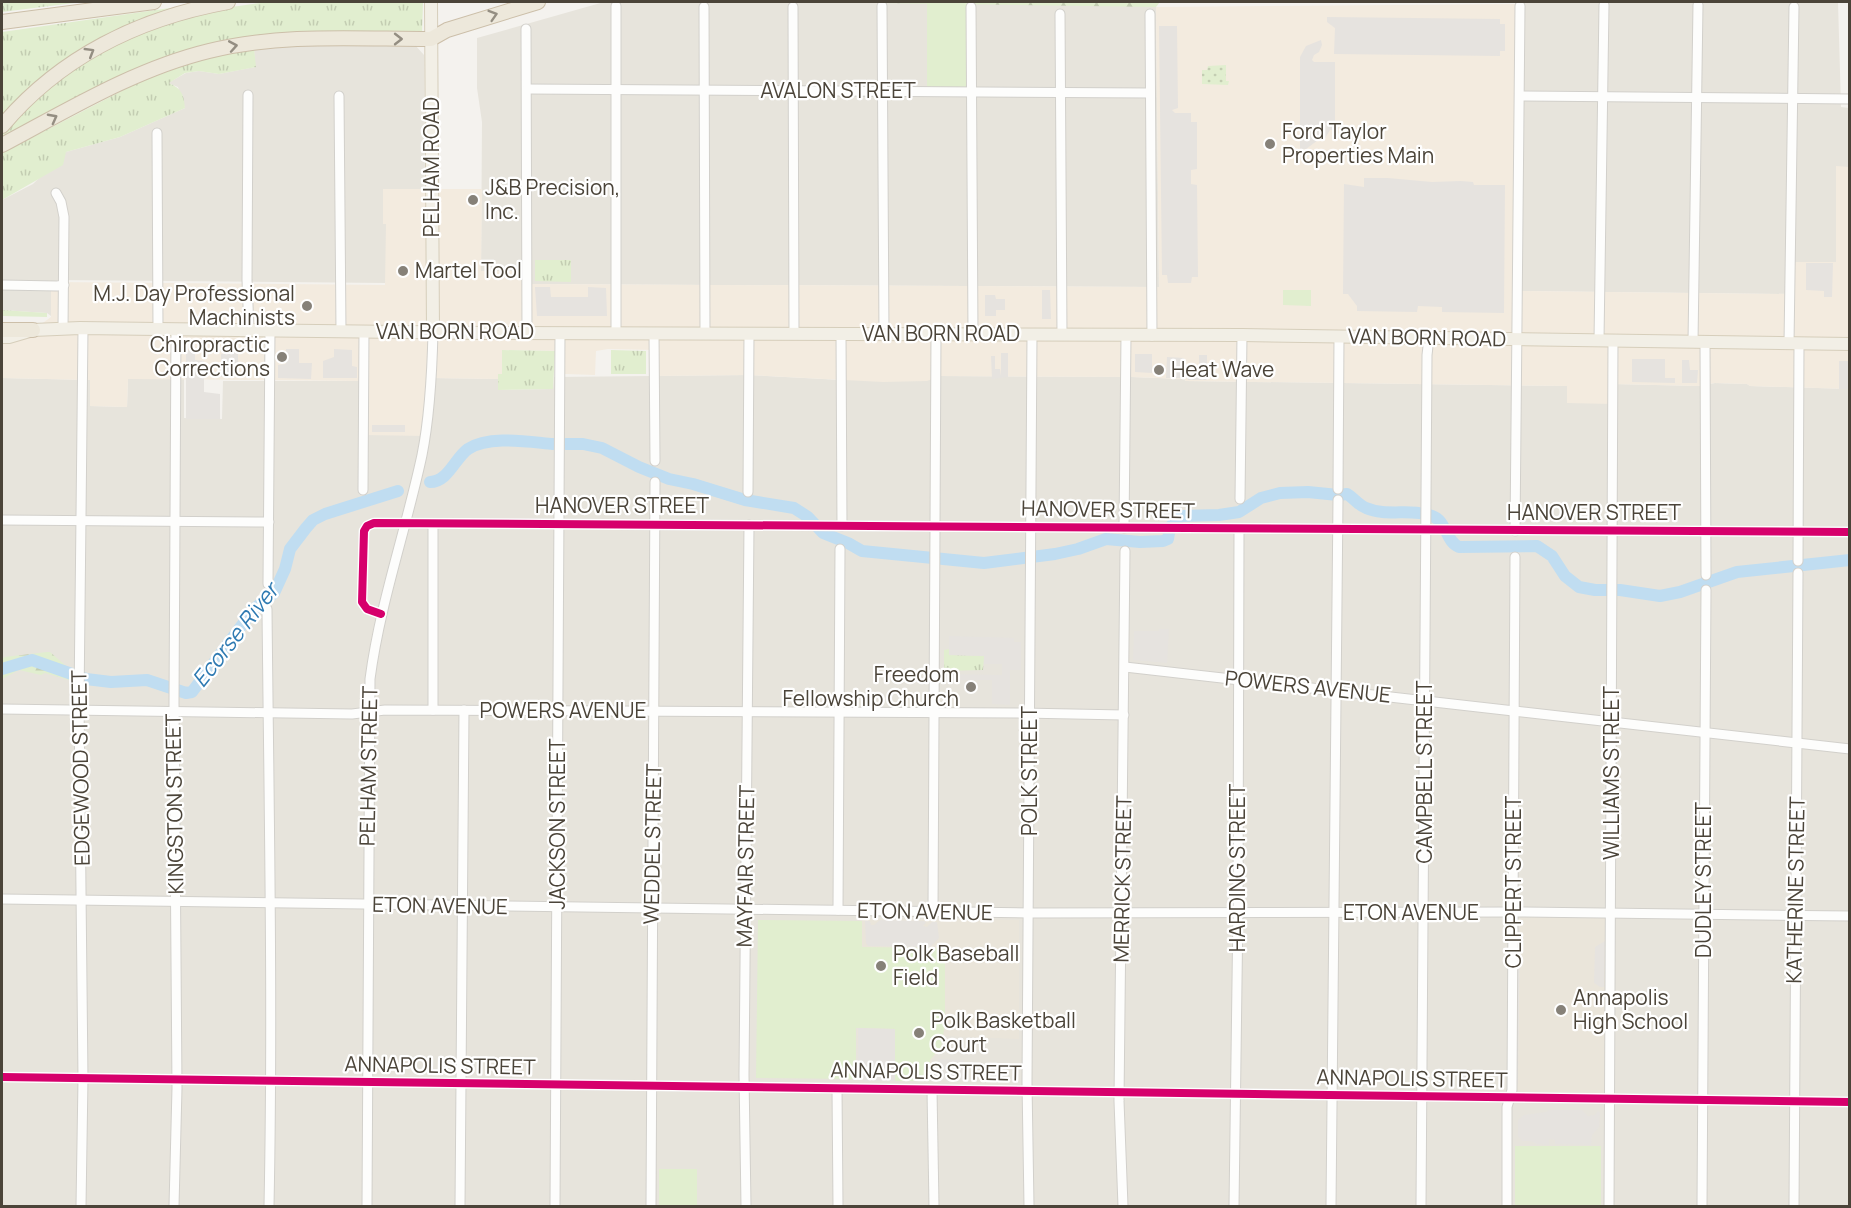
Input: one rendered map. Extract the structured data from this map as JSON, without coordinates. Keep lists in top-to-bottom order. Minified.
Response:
{"streets":{"main road":["PELHAM ROAD","VAN BORN ROAD"],"street":["AVALON STREET","HANOVER STREET","POWERS AVENUE","PELHAM STREET","EDGEWOOD STREET","POLK STREET","CAMPBELL STREET","WILLIAMS STREET","KINGSTON STREET","JACKSON STREET","WEDDEL STREET","MAYFAIR STREET","HARDING STREET","MERRICK STREET","DUDLEY STREET","CLIPPERT STREET","KATHERINE STREET","ETON AVENUE","ANNAPOLIS STREET"]},"crossings":[["PELHAM ROAD","VAN BORN ROAD"],["PELHAM ROAD","PELHAM STREET"],["VAN BORN ROAD","PELHAM STREET"],["VAN BORN ROAD","EDGEWOOD STREET"],["VAN BORN ROAD","POLK STREET"],["VAN BORN ROAD","CAMPBELL STREET"],["VAN BORN ROAD","WILLIAMS STREET"],["VAN BORN ROAD","KINGSTON STREET"],["VAN BORN ROAD","JACKSON STREET"],["HANOVER STREET","PELHAM STREET"],["HANOVER STREET","POLK STREET"],["HANOVER STREET","CAMPBELL STREET"],["HANOVER STREET","WILLIAMS STREET"],["HANOVER STREET","JACKSON STREET"],["HANOVER STREET","WEDDEL STREET"],["HANOVER STREET","MAYFAIR STREET"],["HANOVER STREET","HARDING STREET"],["POWERS AVENUE","PELHAM STREET"],["POWERS AVENUE","EDGEWOOD STREET"],["POWERS AVENUE","POLK STREET"],["POWERS AVENUE","CAMPBELL STREET"],["POWERS AVENUE","WILLIAMS STREET"],["POWERS AVENUE","KINGSTON STREET"],["POWERS AVENUE","JACKSON STREET"],["POWERS AVENUE","WEDDEL STREET"],["POWERS AVENUE","MAYFAIR STREET"],["POWERS AVENUE","HARDING STREET"],["POWERS AVENUE","MERRICK STREET"],["POWERS AVENUE","DUDLEY STREET"],["POWERS AVENUE","CLIPPERT STREET"],["POWERS AVENUE","KATHERINE STREET"],["PELHAM STREET","ETON AVENUE"],["PELHAM STREET","ANNAPOLIS STREET"],["EDGEWOOD STREET","ETON AVENUE"],["EDGEWOOD STREET","ANNAPOLIS STREET"],["POLK STREET","ETON AVENUE"],["POLK STREET","ANNAPOLIS STREET"],["CAMPBELL STREET","ETON AVENUE"],["CAMPBELL STREET","ANNAPOLIS STREET"],["WILLIAMS STREET","ETON AVENUE"],["WILLIAMS STREET","ANNAPOLIS STREET"],["KINGSTON STREET","ETON AVENUE"],["KINGSTON STREET","ANNAPOLIS STREET"],["JACKSON STREET","ETON AVENUE"],["JACKSON STREET","ANNAPOLIS STREET"],["WEDDEL STREET","ETON AVENUE"],["WEDDEL STREET","ANNAPOLIS STREET"],["MAYFAIR STREET","ETON AVENUE"],["MAYFAIR STREET","ANNAPOLIS STREET"],["HARDING STREET","ETON AVENUE"],["HARDING STREET","ANNAPOLIS STREET"],["MERRICK STREET","ETON AVENUE"],["MERRICK STREET","ANNAPOLIS STREET"],["DUDLEY STREET","ETON AVENUE"],["DUDLEY STREET","ANNAPOLIS STREET"],["CLIPPERT STREET","ETON AVENUE"],["CLIPPERT STREET","ANNAPOLIS STREET"],["KATHERINE STREET","ETON AVENUE"],["KATHERINE STREET","ANNAPOLIS STREET"]],"water":["Ecorse River"],"places":["Ford Taylor Properties Main","J&B Precision, Inc.","Martel Tool","M.J. Day Professional Machinists","Chiropractic Corrections","Heat Wave","Freedom Fellowship Church","Polk Baseball Field","Annapolis High School","Polk Basketball Court"]}
